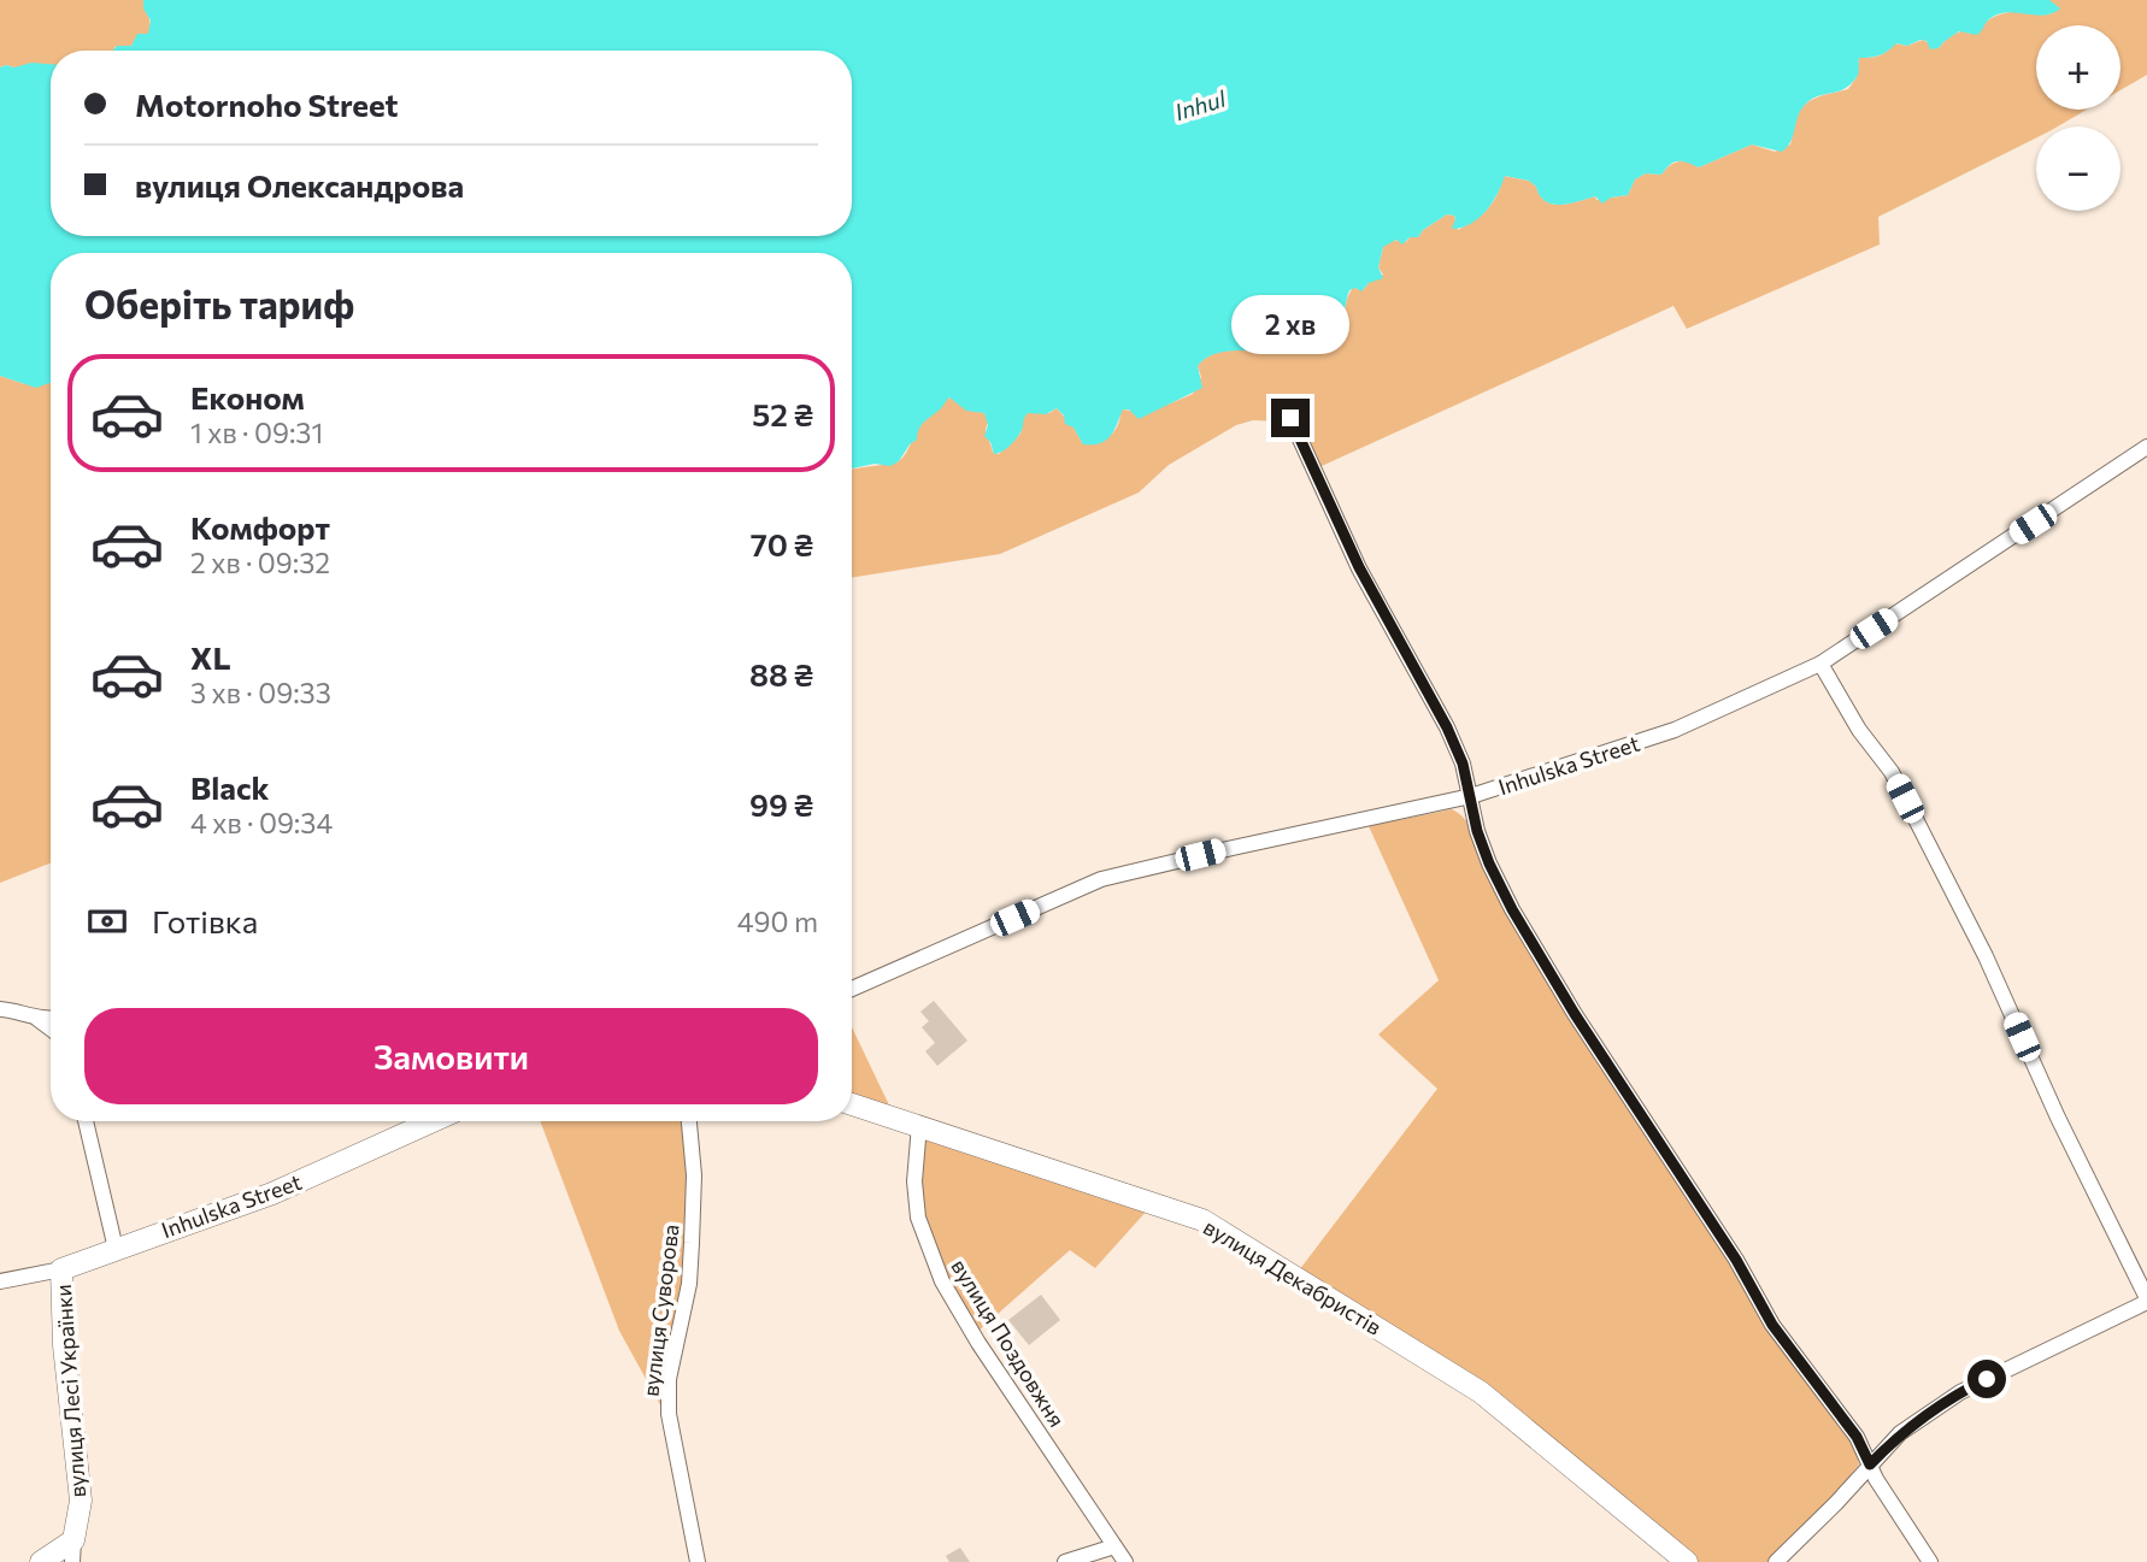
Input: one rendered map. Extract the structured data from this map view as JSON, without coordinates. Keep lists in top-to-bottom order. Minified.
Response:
{"streets":{"street":["Inhulska Street","вулиця Декабристів","вулиця Суворова","вулиця Поздовжня","вулиця Лесі Українки"]},"crossings":[["Inhulska Street","вулиця Лесі Українки"],["вулиця Декабристів","вулиця Поздовжня"]],"water":["Inhul"],"page":{"map_buttons":["+","−"],"banner":["Motornoho Street","вулиця Олександрова"],"heading":"Оберіть тариф","bubble":"2 хв","list":[{"name":"Економ","note":"1 хв · 09:31","value":"52 ₴"},{"name":"Комфорт","note":"2 хв · 09:32","value":"70 ₴"},{"name":"XL","note":"3 хв · 09:33","value":"88 ₴"},{"name":"Black","note":"4 хв · 09:34","value":"99 ₴"}],"pay":["Готівка","490 m"],"buttons":"Замовити"}}
